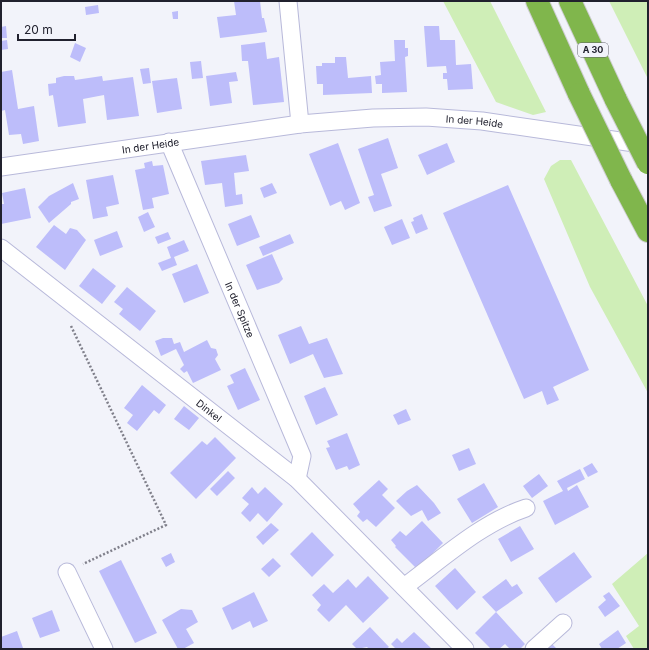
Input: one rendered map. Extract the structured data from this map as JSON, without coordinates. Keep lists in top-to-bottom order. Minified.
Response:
{"streets":{"highway":["A 30"],"street":["In der Heide","In der Spitze","Dinkel"]},"crossings":[["In der Heide","In der Spitze"],["In der Spitze","Dinkel"]],"scale_bar":"20 m"}
